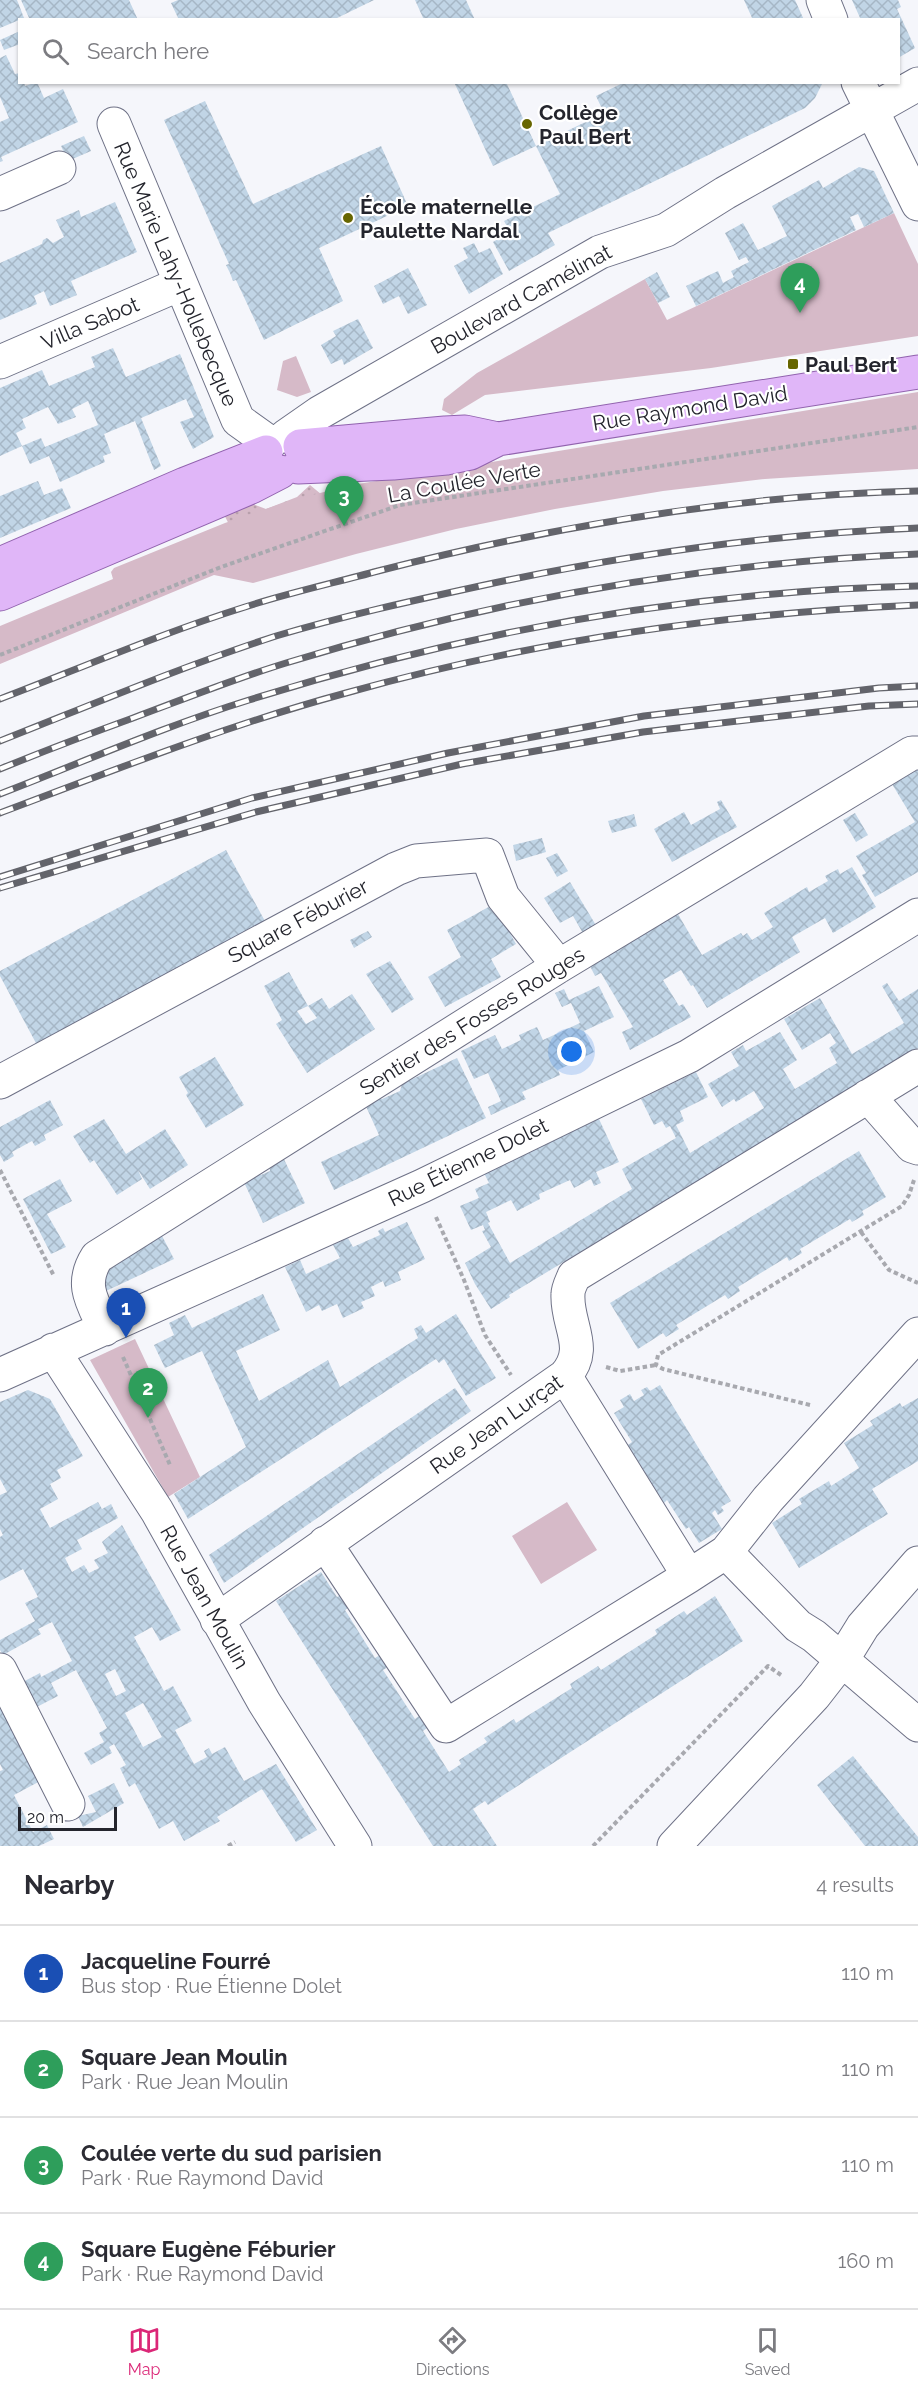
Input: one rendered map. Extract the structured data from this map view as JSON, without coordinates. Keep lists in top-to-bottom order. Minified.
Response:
{"streets":{"main road":["Boulevard Camélinat","Rue Raymond David"],"street":["Rue Marie Lahy-Hollebecque","Villa Sabot","Square Féburier","Sentier des Fosses Rouges","Rue Étienne Dolet","Rue Jean Lurçat","Rue Jean Moulin"],"path":["La Coulée Verte"]},"crossings":[["Rue Marie Lahy-Hollebecque","Boulevard Camélinat"],["Rue Marie Lahy-Hollebecque","Villa Sabot"],["Rue Marie Lahy-Hollebecque","Rue Raymond David"],["Boulevard Camélinat","Rue Raymond David"],["Square Féburier","Sentier des Fosses Rouges"],["Sentier des Fosses Rouges","Rue Étienne Dolet"],["Rue Étienne Dolet","Rue Jean Moulin"],["Rue Jean Lurçat","Rue Jean Moulin"]],"places":{"other":["Collège Paul Bert","École maternelle Paulette Nardal"],"transit":["Paul Bert"]},"scale_bar":"20 m","page":{"search":"Search here","pins":["4","3","1","2"],"scale":"20 m","heading":["Nearby","4 results"],"list":[{"mark":"1","name":"Jacqueline Fourré","note":"Bus stop · Rue Étienne Dolet","value":"110 m"},{"mark":"2","name":"Square Jean Moulin","note":"Park · Rue Jean Moulin","value":"110 m"},{"mark":"3","name":"Coulée verte du sud parisien","note":"Park · Rue Raymond David","value":"110 m"},{"mark":"4","name":"Square Eugène Féburier","note":"Park · Rue Raymond David","value":"160 m"}],"nav":["Map","Directions","Saved"]}}
